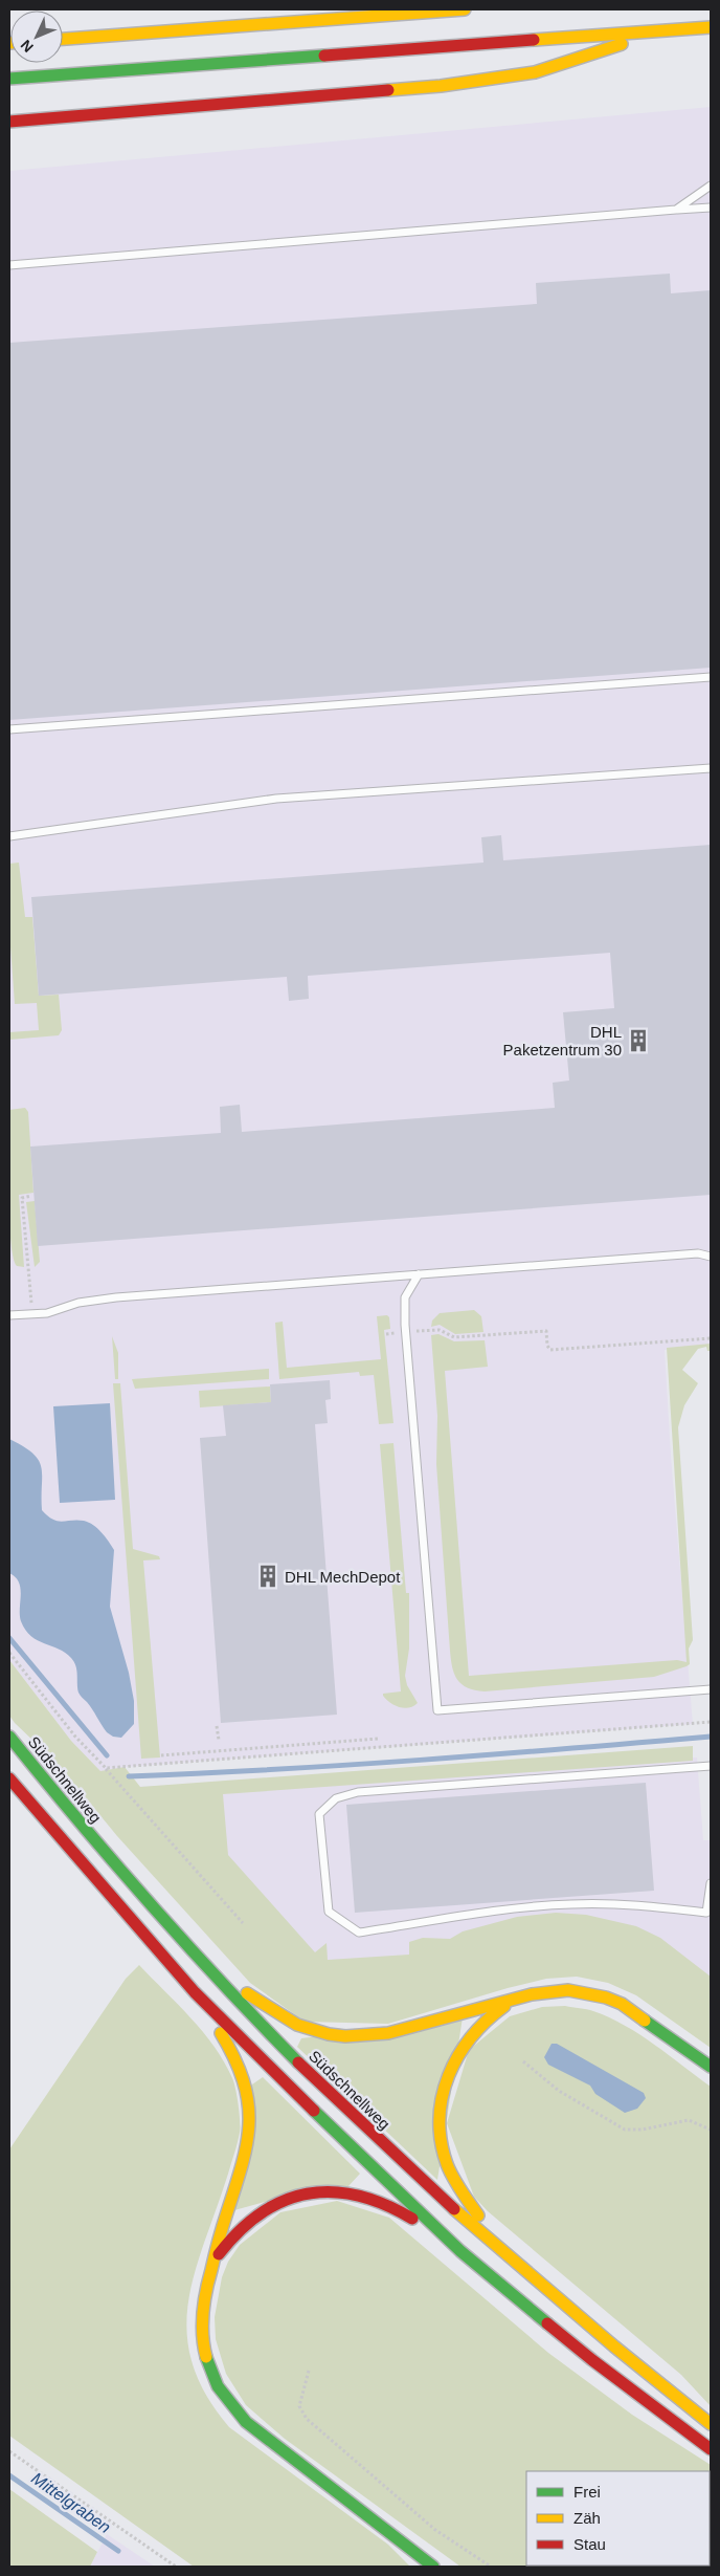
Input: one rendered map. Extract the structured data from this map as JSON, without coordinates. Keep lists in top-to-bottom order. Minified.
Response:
{"streets":{"highway":["Südschnellweg"]},"water":["Mittelgraben"],"places":{"building":["DHL Paketzentrum 30","DHL MechDepot"]},"legend":["Frei","Zäh","Stau"],"north":"bottom left"}
